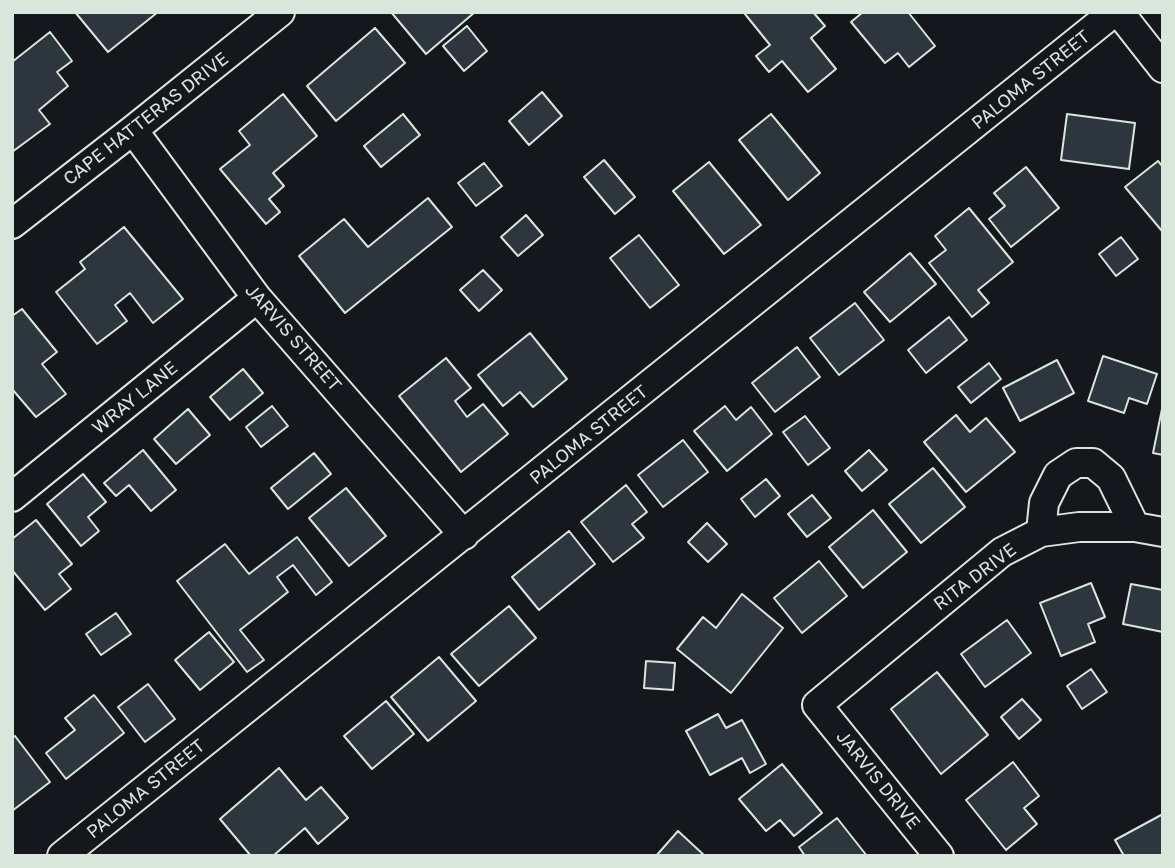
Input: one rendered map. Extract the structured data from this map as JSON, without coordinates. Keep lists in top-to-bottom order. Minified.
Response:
{"streets":{"street":["PALOMA STREET","CAPE HATTERAS DRIVE","JARVIS STREET","WRAY LANE","RITA DRIVE","JARVIS DRIVE"]},"crossings":[["PALOMA STREET","JARVIS STREET"],["CAPE HATTERAS DRIVE","JARVIS STREET"],["JARVIS STREET","WRAY LANE"],["RITA DRIVE","JARVIS DRIVE"]]}
